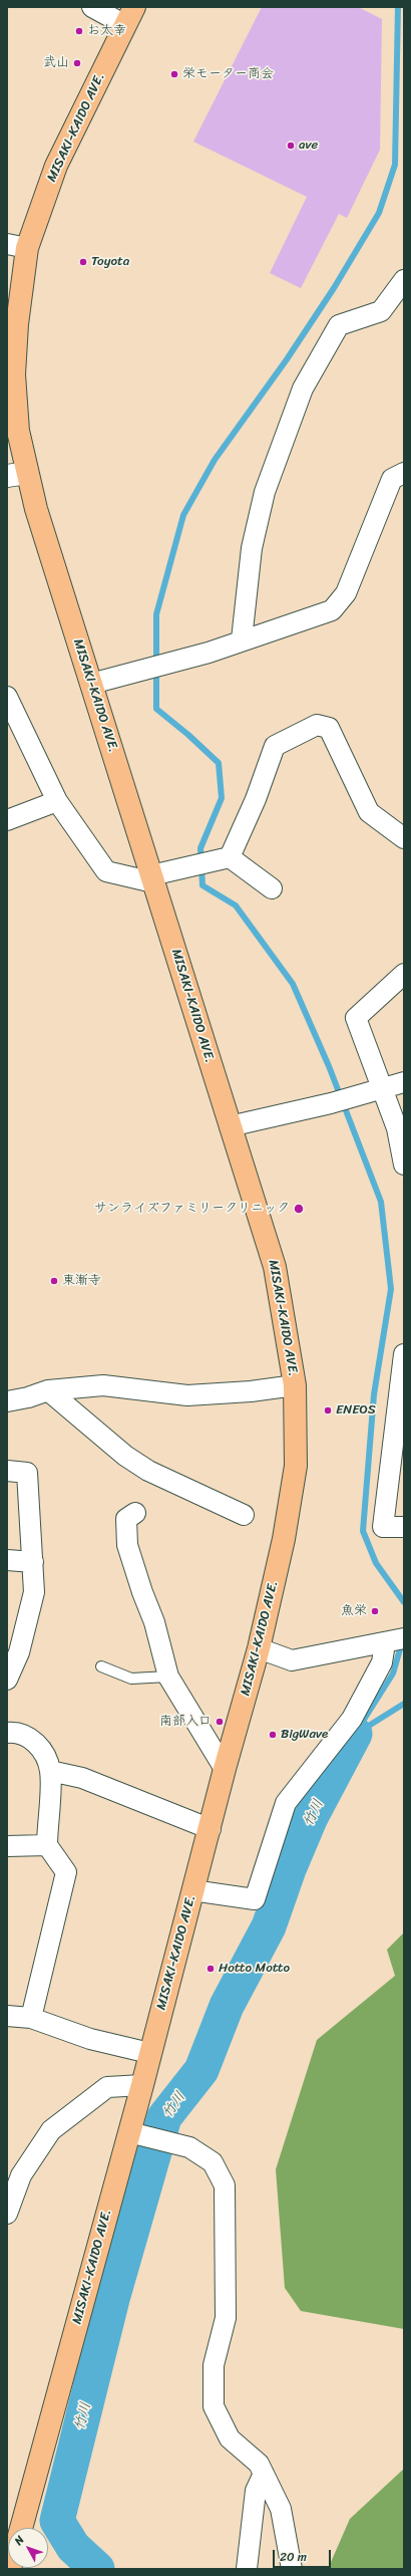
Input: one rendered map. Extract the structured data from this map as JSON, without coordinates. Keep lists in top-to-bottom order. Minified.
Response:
{"streets":{"main road":["MISAKI-KAIDO AVE."]},"water":["竹川"],"places":["お太幸","武山","栄モーター商会","ave","Toyota","サンライズファミリークリニック","東漸寺","ENEOS","魚栄","南部入口","BigWave","Hotto Motto"],"scale_bar":"20 m","north":"top left"}
